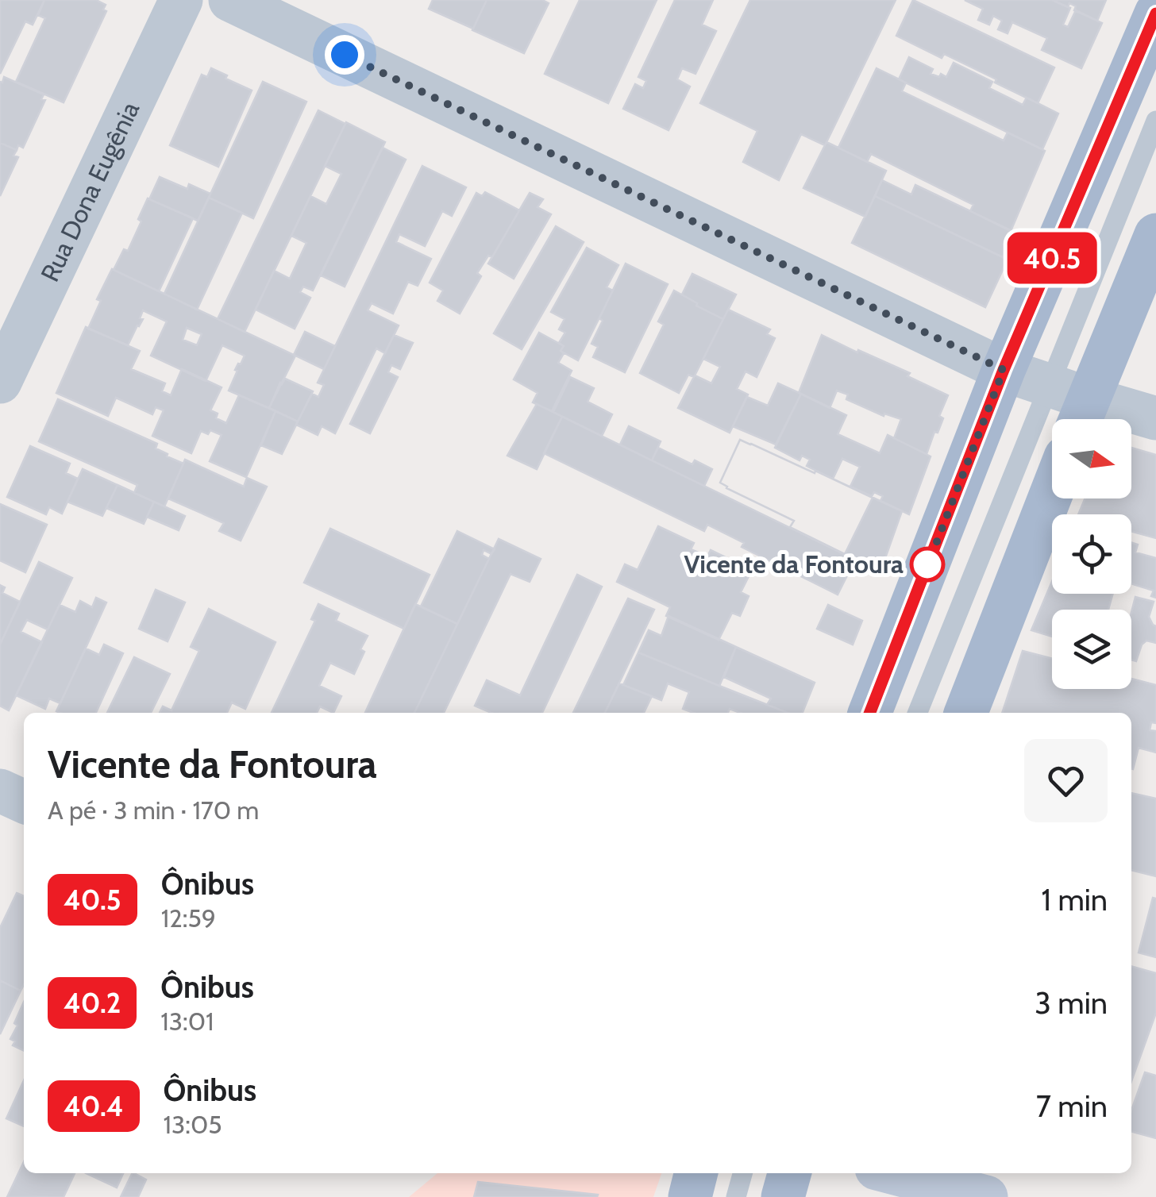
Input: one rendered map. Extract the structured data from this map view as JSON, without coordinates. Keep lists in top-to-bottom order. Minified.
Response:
{"streets":{"street":["Rua Dona Eugênia"]},"places":["Vicente da Fontoura"],"lines":["bus line 40.5"],"north":"right","page":{"on_map":"40.5","heading":["Vicente da Fontoura","A pé · 3 min · 170 m"],"list":[{"mark":"40.5","name":"Ônibus","note":"12:59","value":"1 min"},{"mark":"40.2","name":"Ônibus","note":"13:01","value":"3 min"},{"mark":"40.4","name":"Ônibus","note":"13:05","value":"7 min"}]}}
